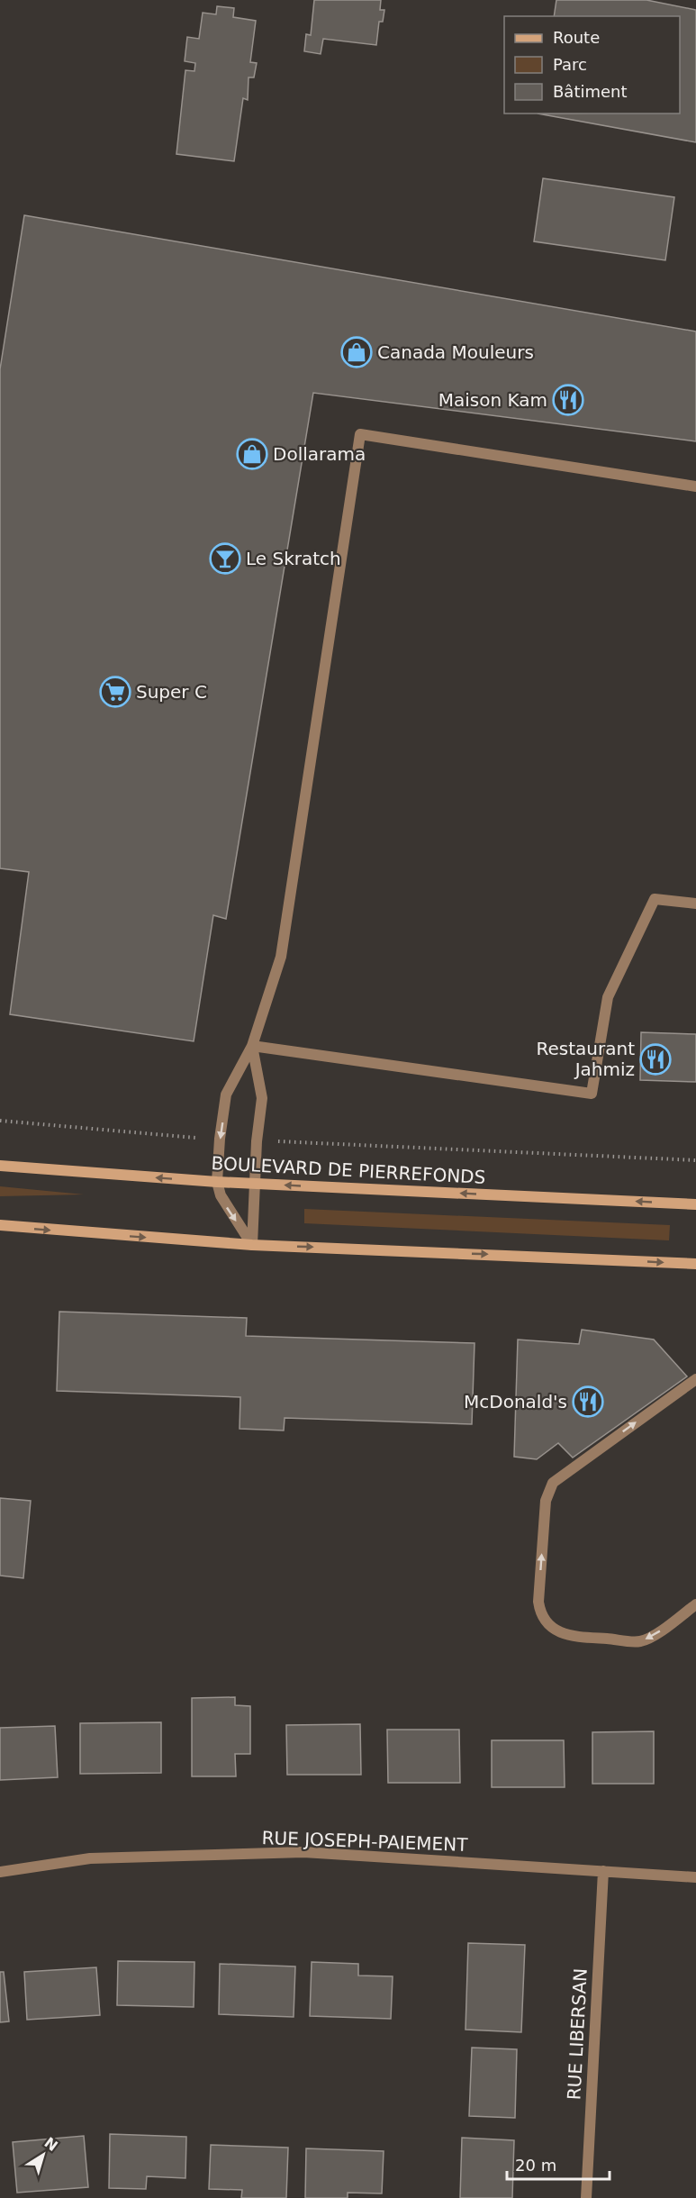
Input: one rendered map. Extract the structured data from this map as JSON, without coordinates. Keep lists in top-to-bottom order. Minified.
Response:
{"streets":{"main road":["BOULEVARD DE PIERREFONDS"],"street":["RUE JOSEPH-PAIEMENT","RUE LIBERSAN"]},"crossings":[["RUE JOSEPH-PAIEMENT","RUE LIBERSAN"]],"places":{"shop":["Canada Mouleurs","Dollarama"],"restaurant":["Maison Kam","Restaurant Jahmiz","McDonald's"],"bar":["Le Skratch"],"supermarket":["Super C"]},"legend":["Route","Parc","Bâtiment"],"scale_bar":"20 m","north":"top right"}
